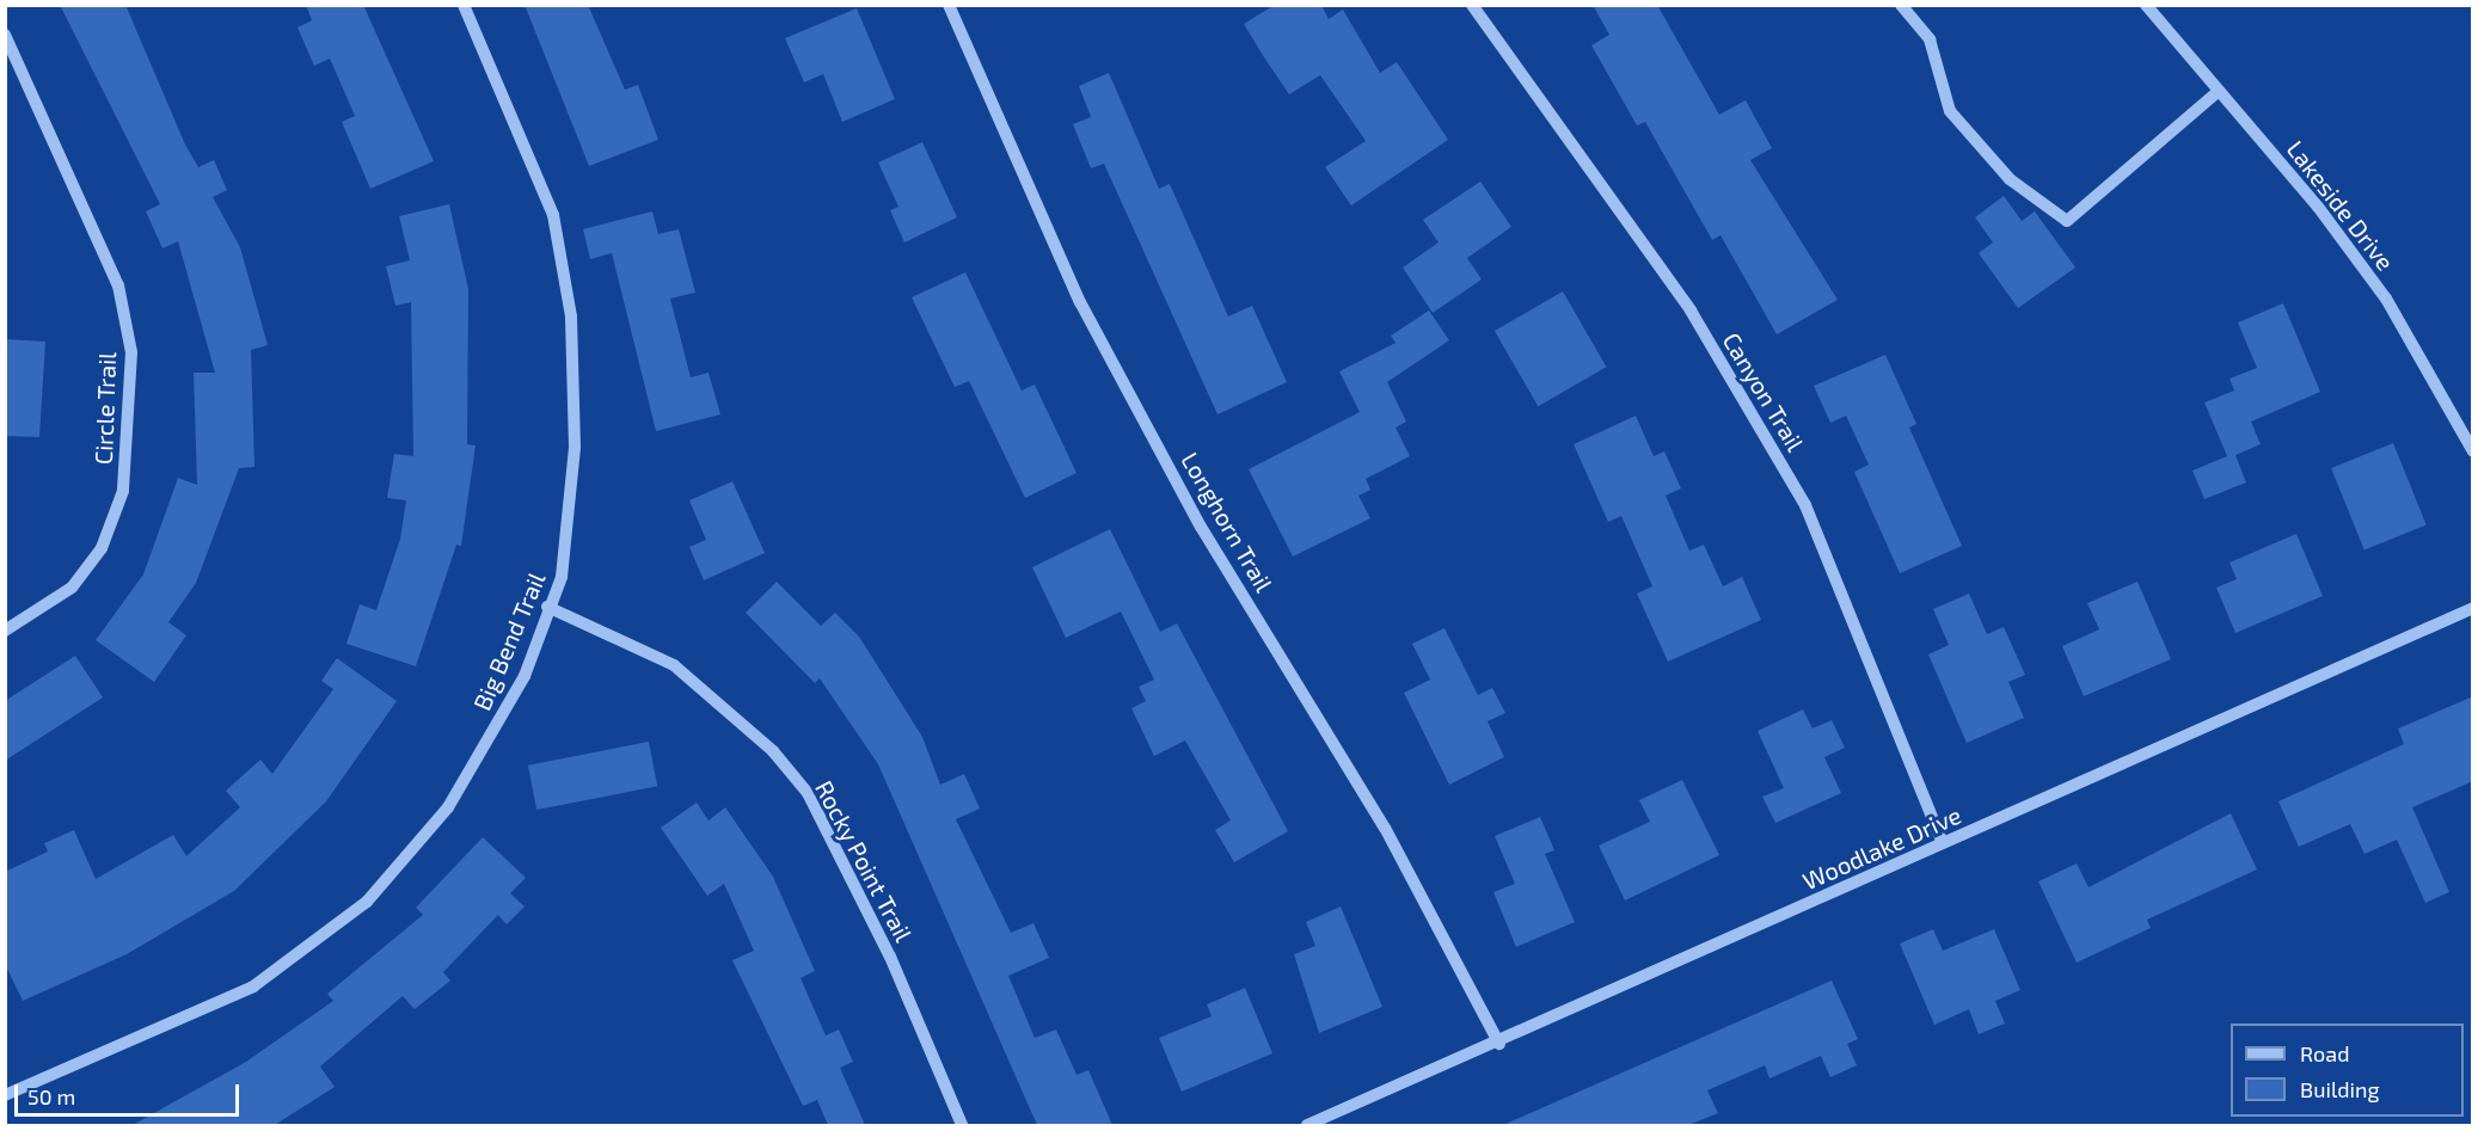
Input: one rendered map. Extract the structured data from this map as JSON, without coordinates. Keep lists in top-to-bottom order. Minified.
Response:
{"streets":{"street":["Lakeside Drive","Canyon Trail","Circle Trail","Longhorn Trail","Big Bend Trail","Woodlake Drive","Rocky Point Trail"]},"crossings":[["Canyon Trail","Woodlake Drive"],["Longhorn Trail","Woodlake Drive"],["Big Bend Trail","Rocky Point Trail"]],"legend":["Road","Building"],"scale_bar":"50 m"}
